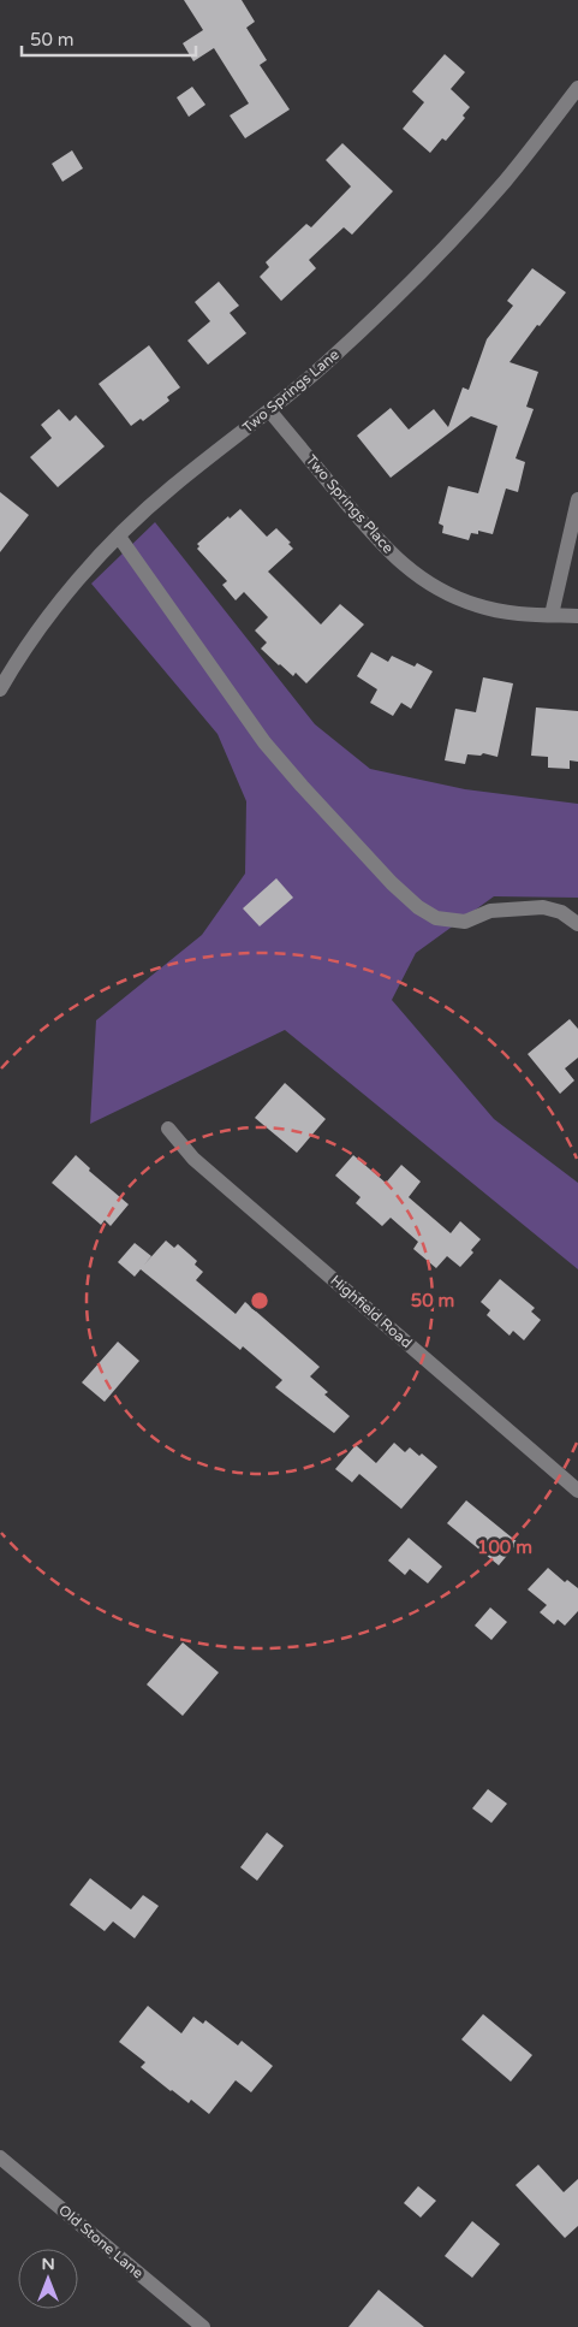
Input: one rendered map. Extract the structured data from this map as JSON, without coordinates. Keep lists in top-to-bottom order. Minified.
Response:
{"streets":{"street":["Two Springs Lane","Two Springs Place","Highfield Road","Old Stone Lane"]},"crossings":[["Two Springs Lane","Two Springs Place"]],"scale_bar":"50 m","north":"top","rings":["50 m","100 m"]}
